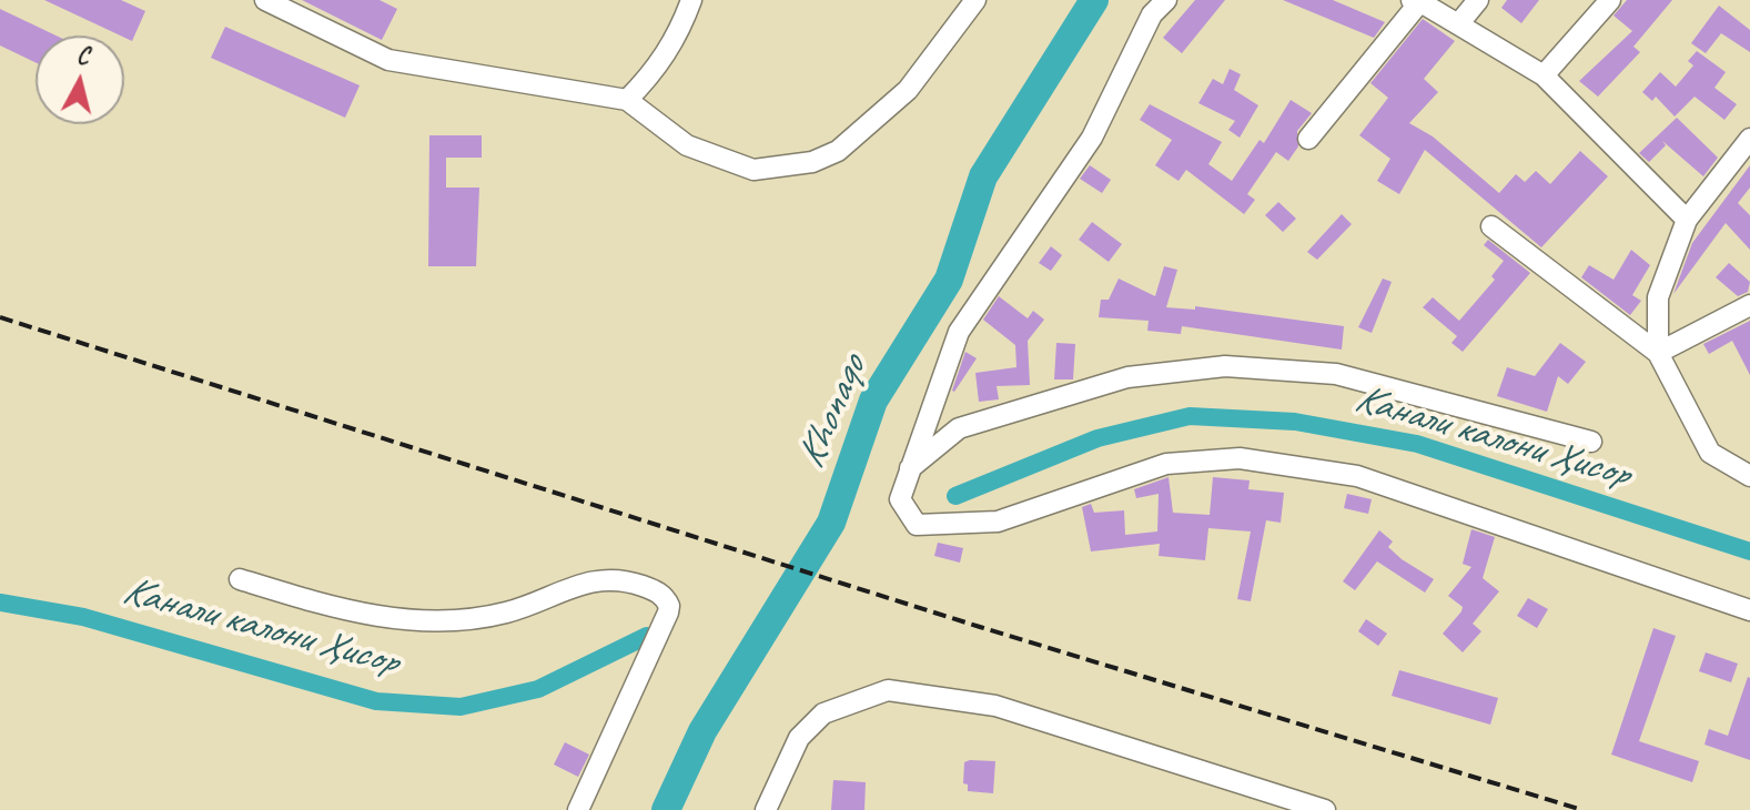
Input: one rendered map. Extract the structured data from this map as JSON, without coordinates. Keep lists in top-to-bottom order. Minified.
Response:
{"water":["Khonaqo","Канали калони Ҳисор"],"north":"top"}
